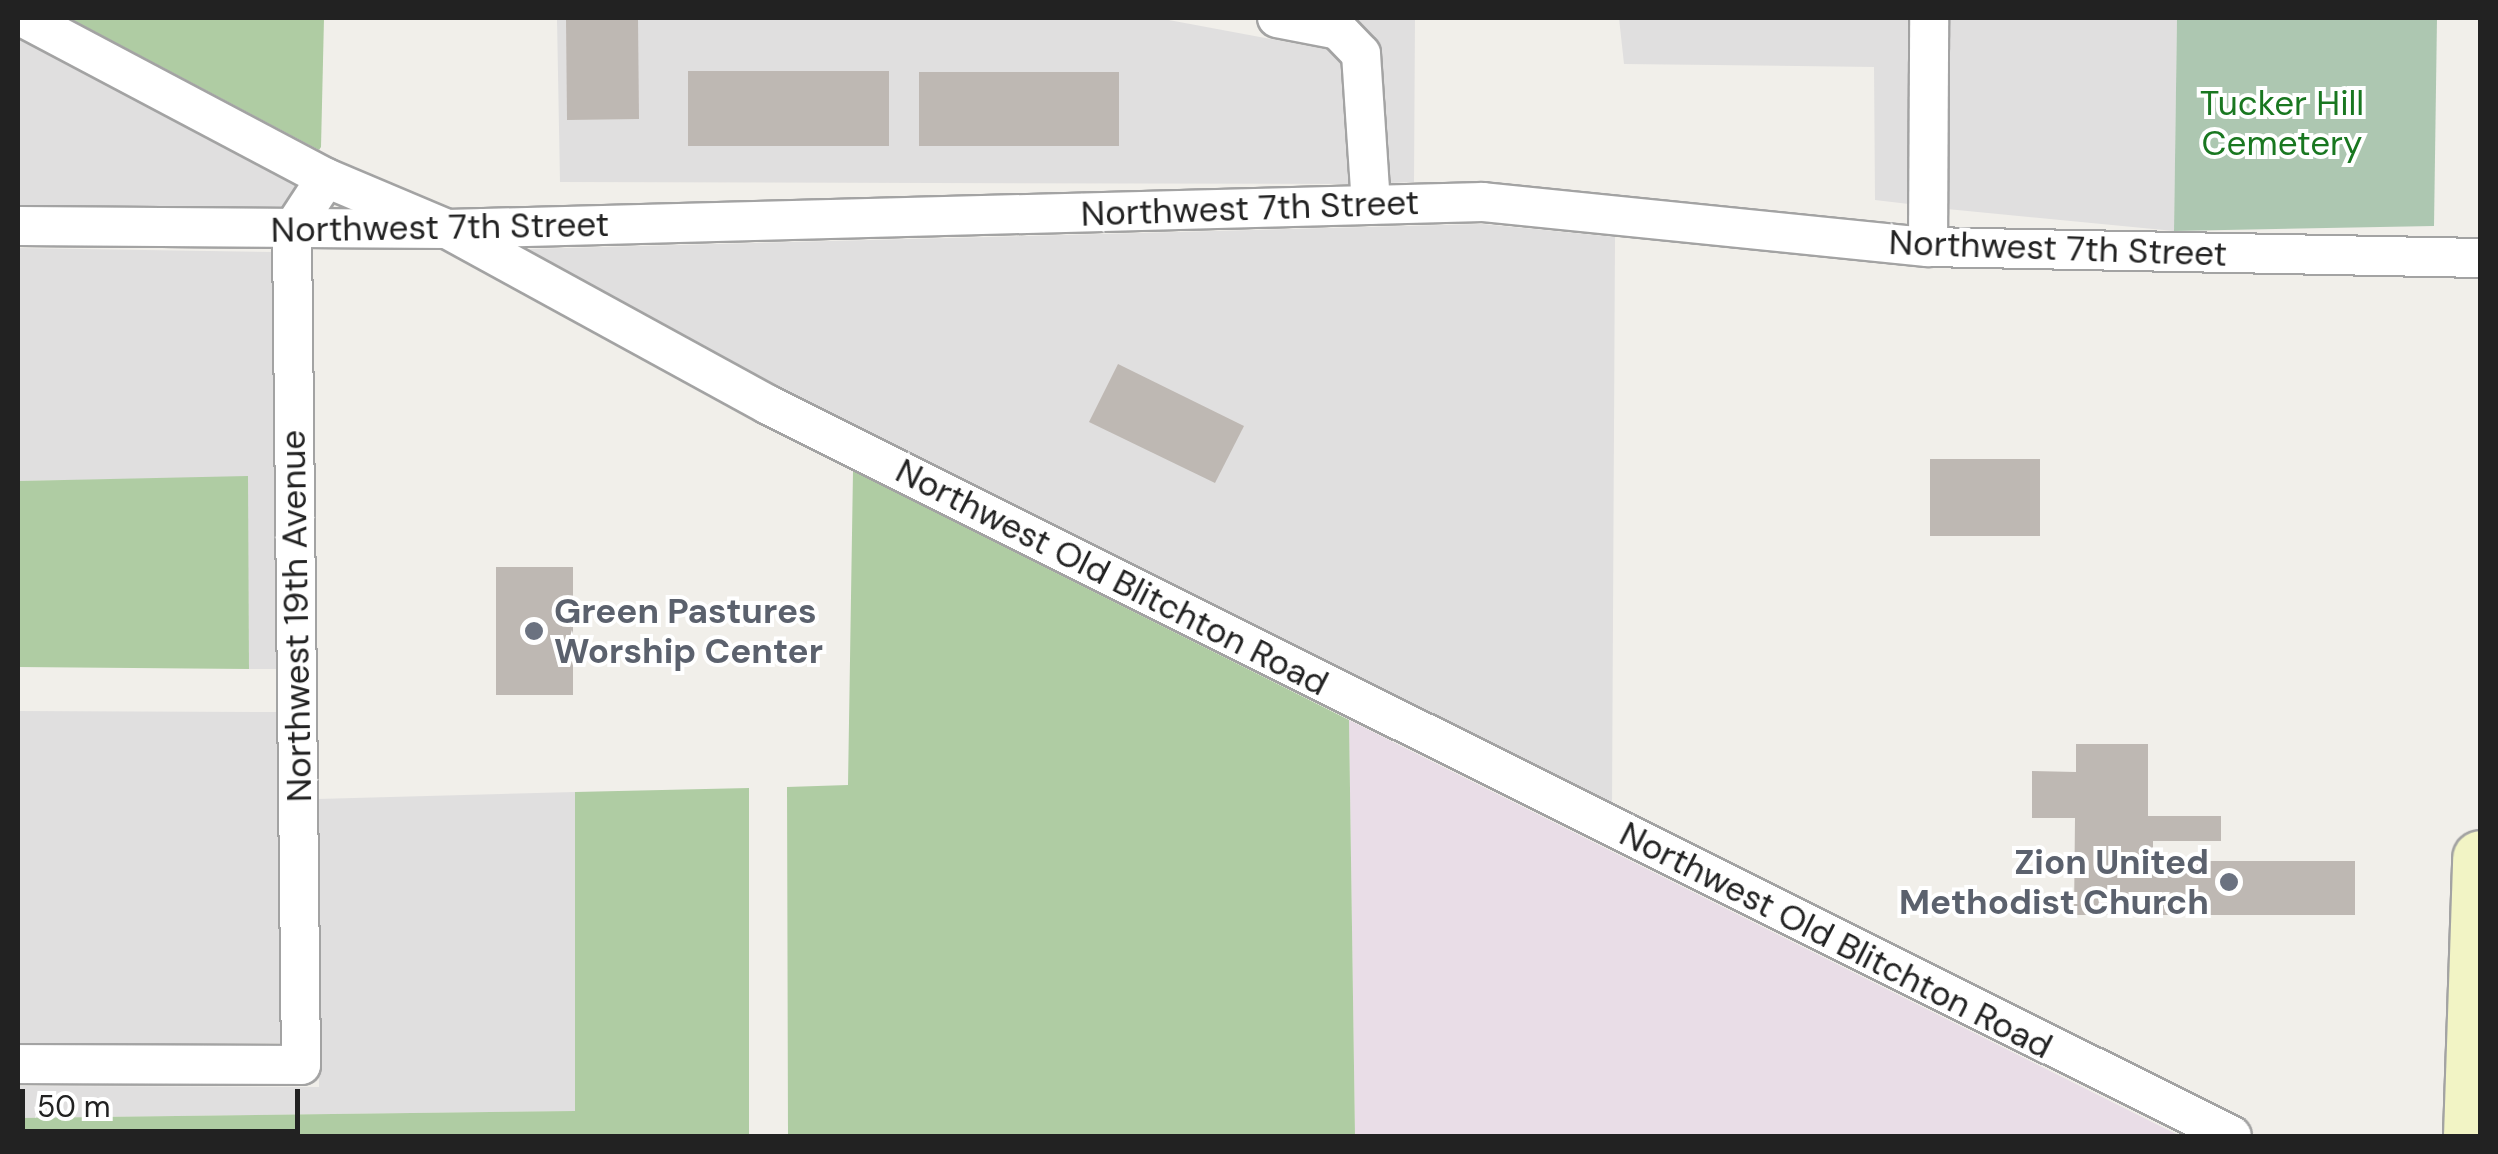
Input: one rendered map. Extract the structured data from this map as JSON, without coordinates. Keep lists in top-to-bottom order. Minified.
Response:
{"streets":{"street":["Northwest 7th Street","Northwest Old Blitchton Road","Northwest 19th Avenue"]},"crossings":[["Northwest 7th Street","Northwest Old Blitchton Road"],["Northwest 7th Street","Northwest 19th Avenue"]],"parks":["Tucker Hill Cemetery"],"places":["Green Pastures Worship Center","Zion United Methodist Church"],"scale_bar":"50 m"}
